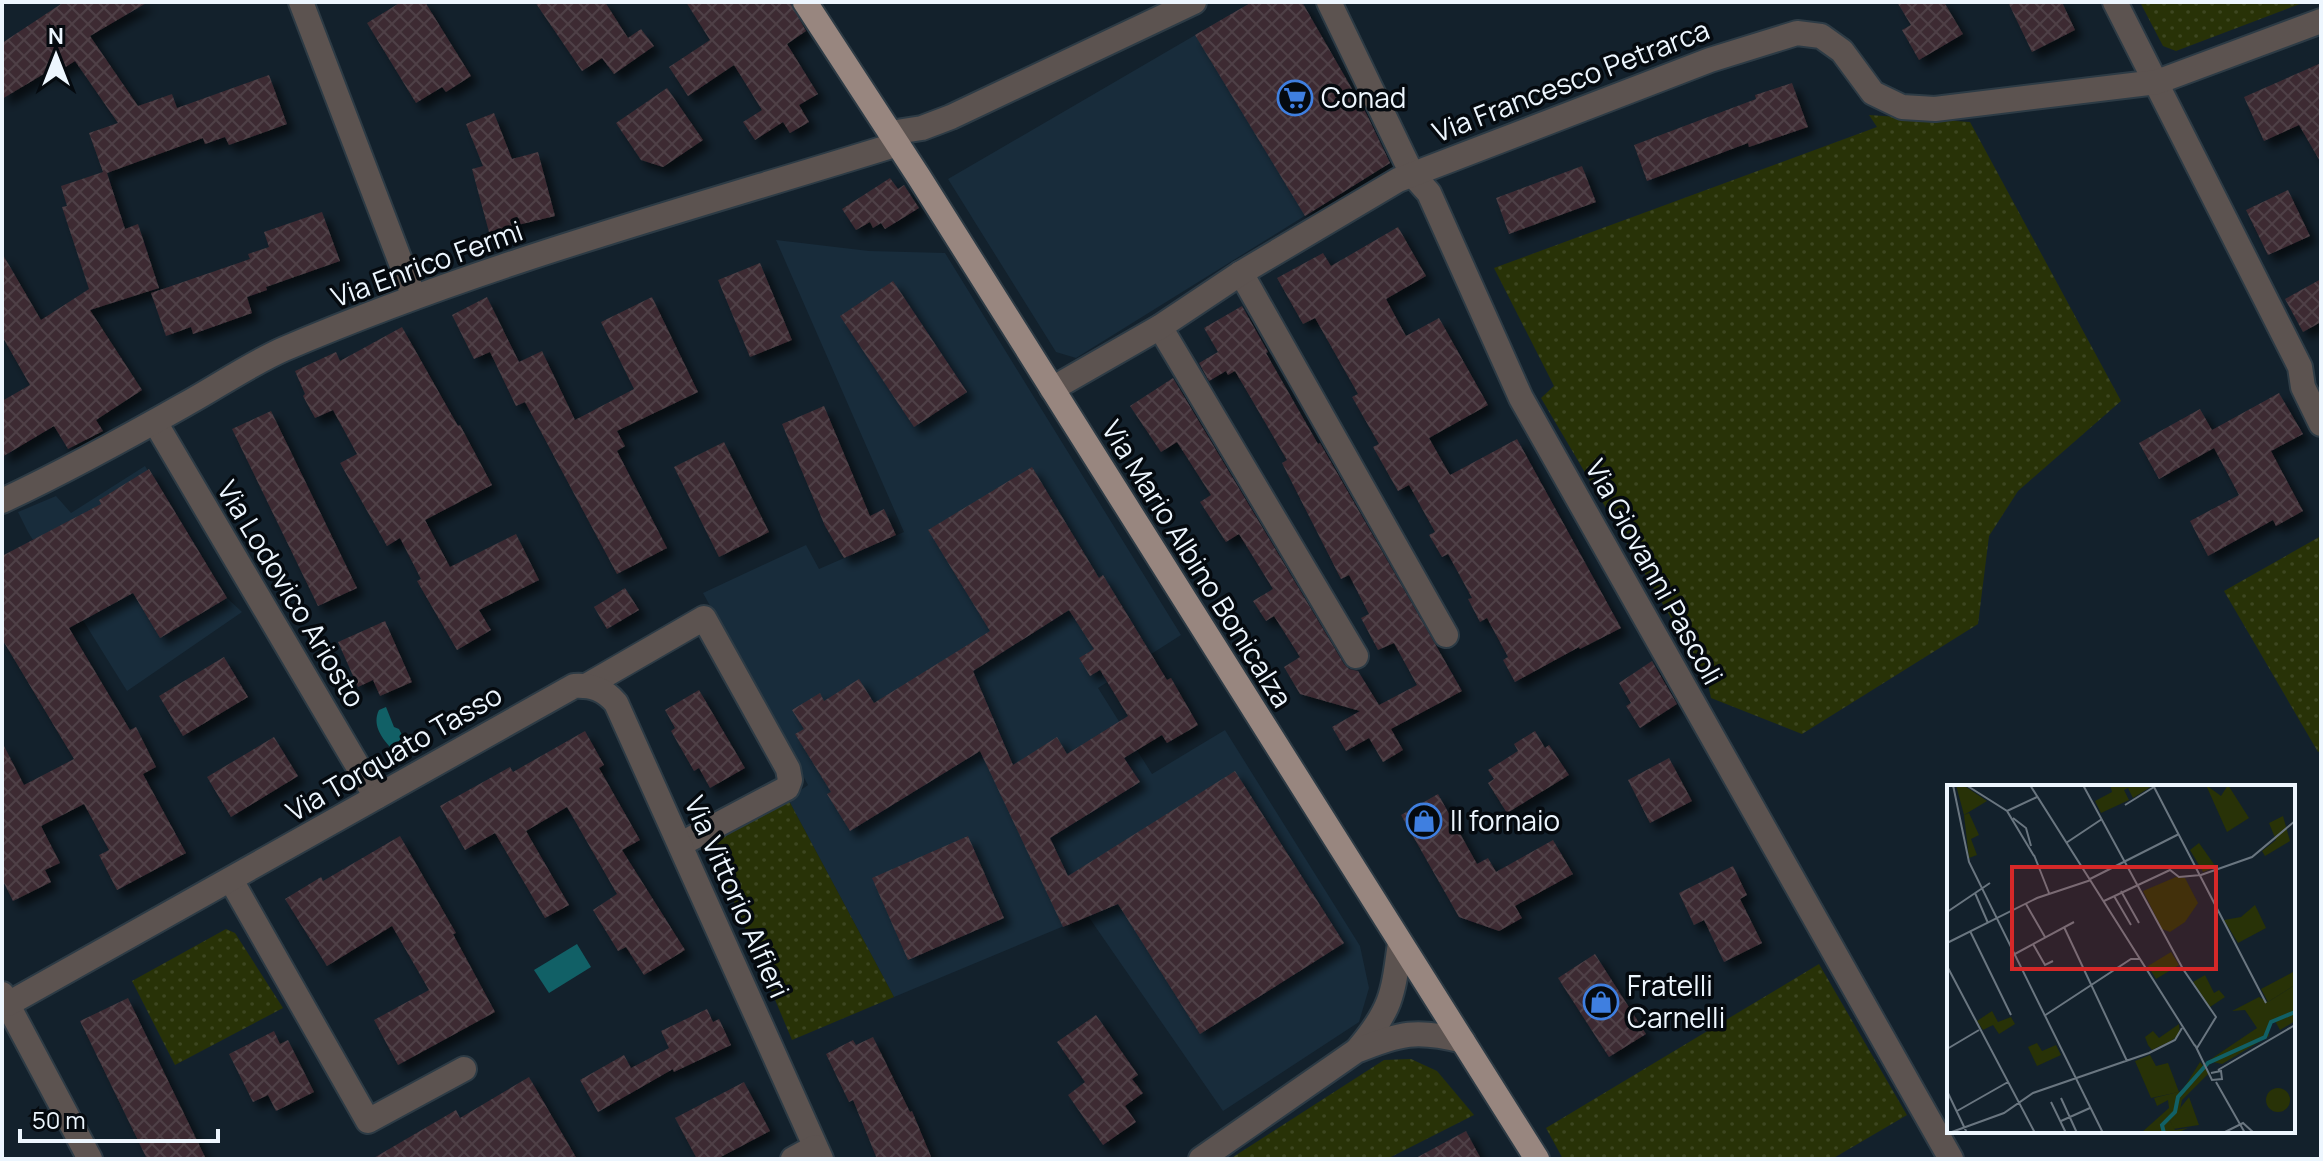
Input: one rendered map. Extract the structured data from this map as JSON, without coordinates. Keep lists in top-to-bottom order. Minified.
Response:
{"streets":{"main road":["Via Mario Albino Bonicalza"],"street":["Via Francesco Petrarca","Via Enrico Fermi","Via Giovanni Pascoli","Via Lodovico Ariosto","Via Torquato Tasso","Via Vittorio Alfieri"]},"crossings":[["Via Francesco Petrarca","Via Mario Albino Bonicalza"],["Via Francesco Petrarca","Via Giovanni Pascoli"],["Via Enrico Fermi","Via Mario Albino Bonicalza"],["Via Enrico Fermi","Via Lodovico Ariosto"],["Via Lodovico Ariosto","Via Torquato Tasso"],["Via Torquato Tasso","Via Vittorio Alfieri"]],"places":{"supermarket":["Conad"],"shop":["Il fornaio","Fratelli Carnelli"]},"scale_bar":"50 m","north":"top"}
